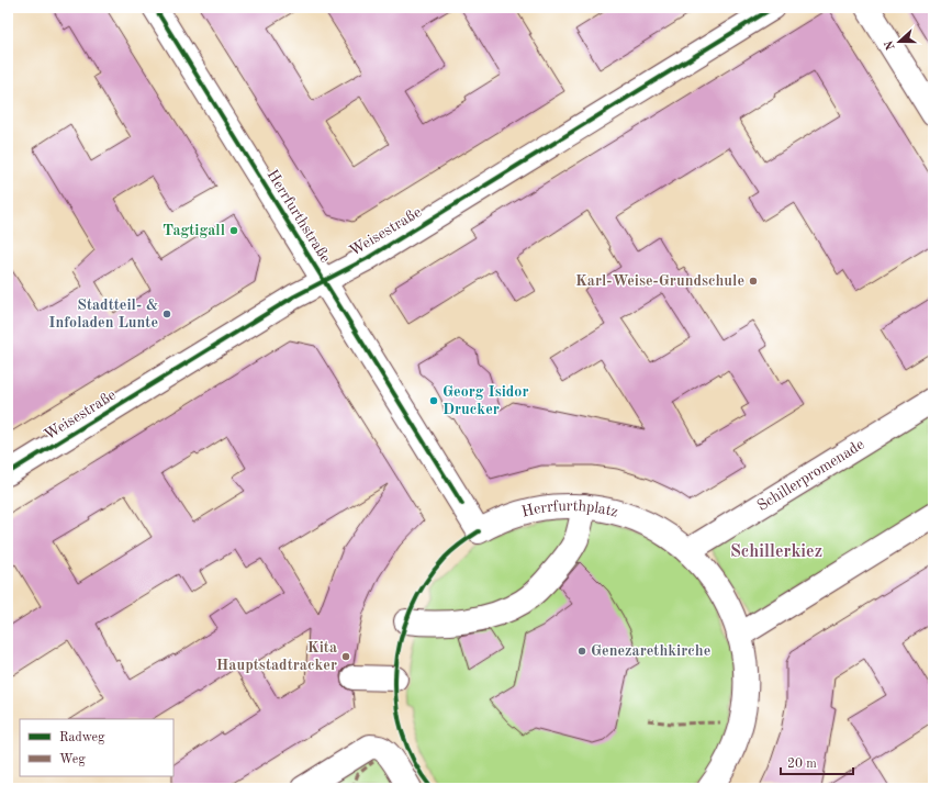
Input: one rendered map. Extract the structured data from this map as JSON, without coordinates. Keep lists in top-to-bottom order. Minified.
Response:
{"streets":{"street":["Herrfurthstraße","Weisestraße","Schillerpromenade","Herrfurthplatz"]},"crossings":[["Herrfurthstraße","Weisestraße"],["Herrfurthstraße","Herrfurthplatz"],["Schillerpromenade","Herrfurthplatz"]],"districts":["Schillerkiez"],"places":["Tagtigall","Karl-Weise-Grundschule","Stadtteil- & Infoladen Lunte","Georg Isidor Drucker","Genezarethkirche","Kita Hauptstadtracker"],"legend":["Radweg","Weg"],"scale_bar":"20 m","north":"left"}
